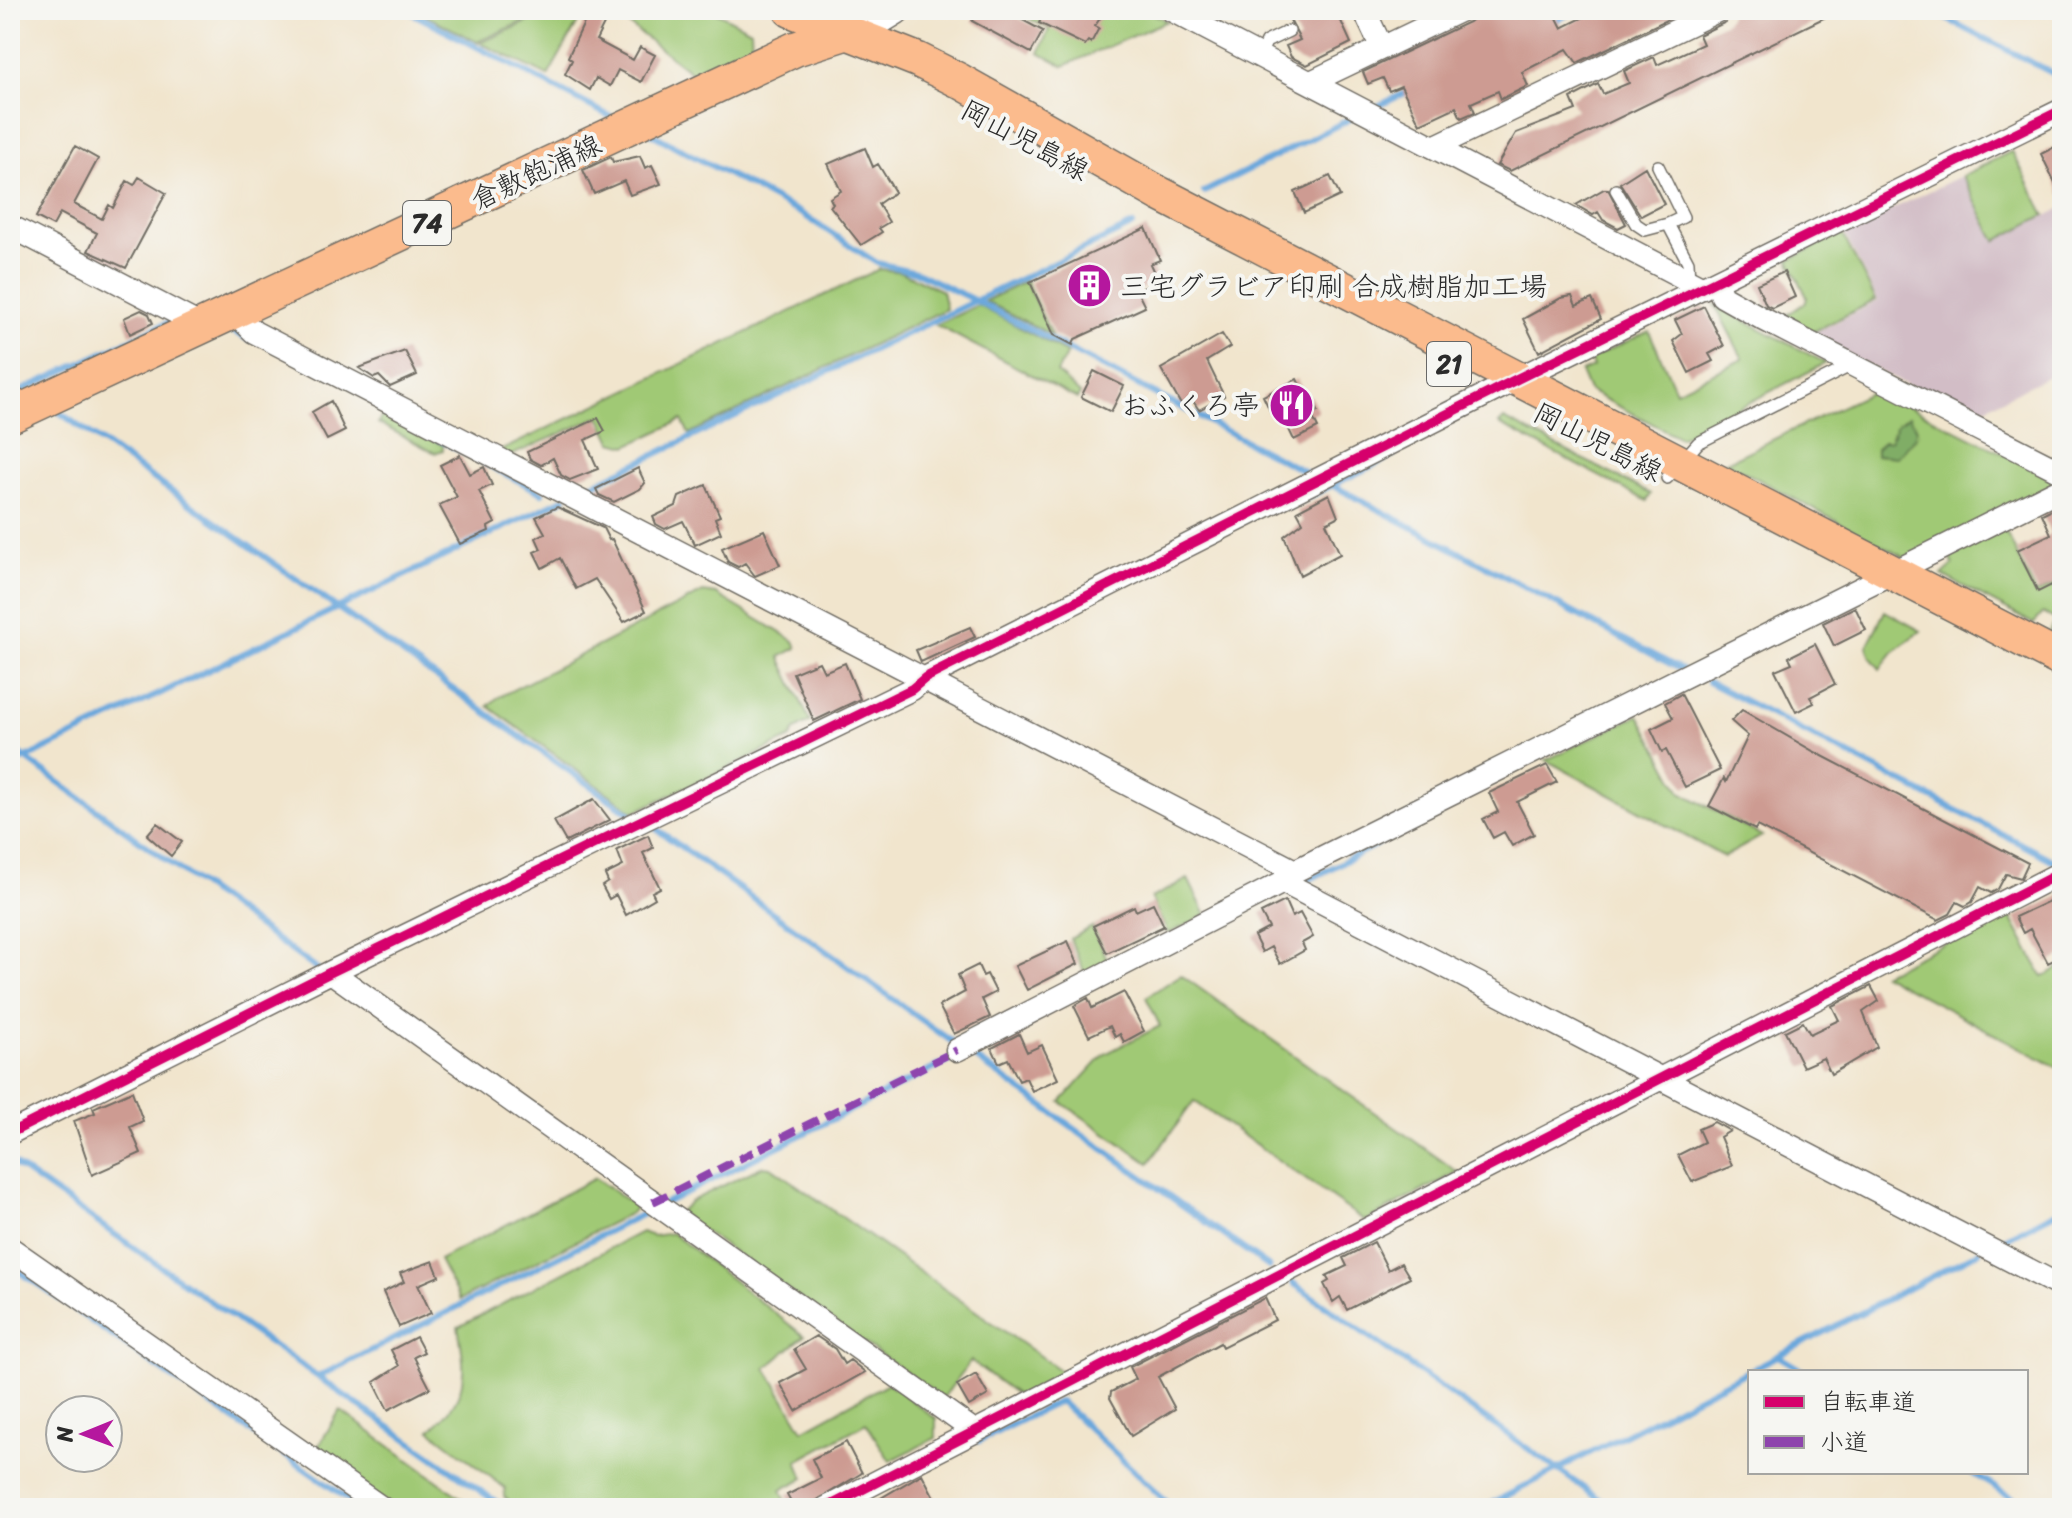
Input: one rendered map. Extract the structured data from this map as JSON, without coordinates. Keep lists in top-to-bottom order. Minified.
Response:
{"streets":{"main road":["岡山児島線","倉敷飽浦線","74","21"]},"crossings":[["岡山児島線","倉敷飽浦線"]],"places":{"building":["三宅グラビア印刷 合成樹脂加工場"],"restaurant":["おふくろ亭"]},"legend":["自転車道","小道"],"north":"left"}
